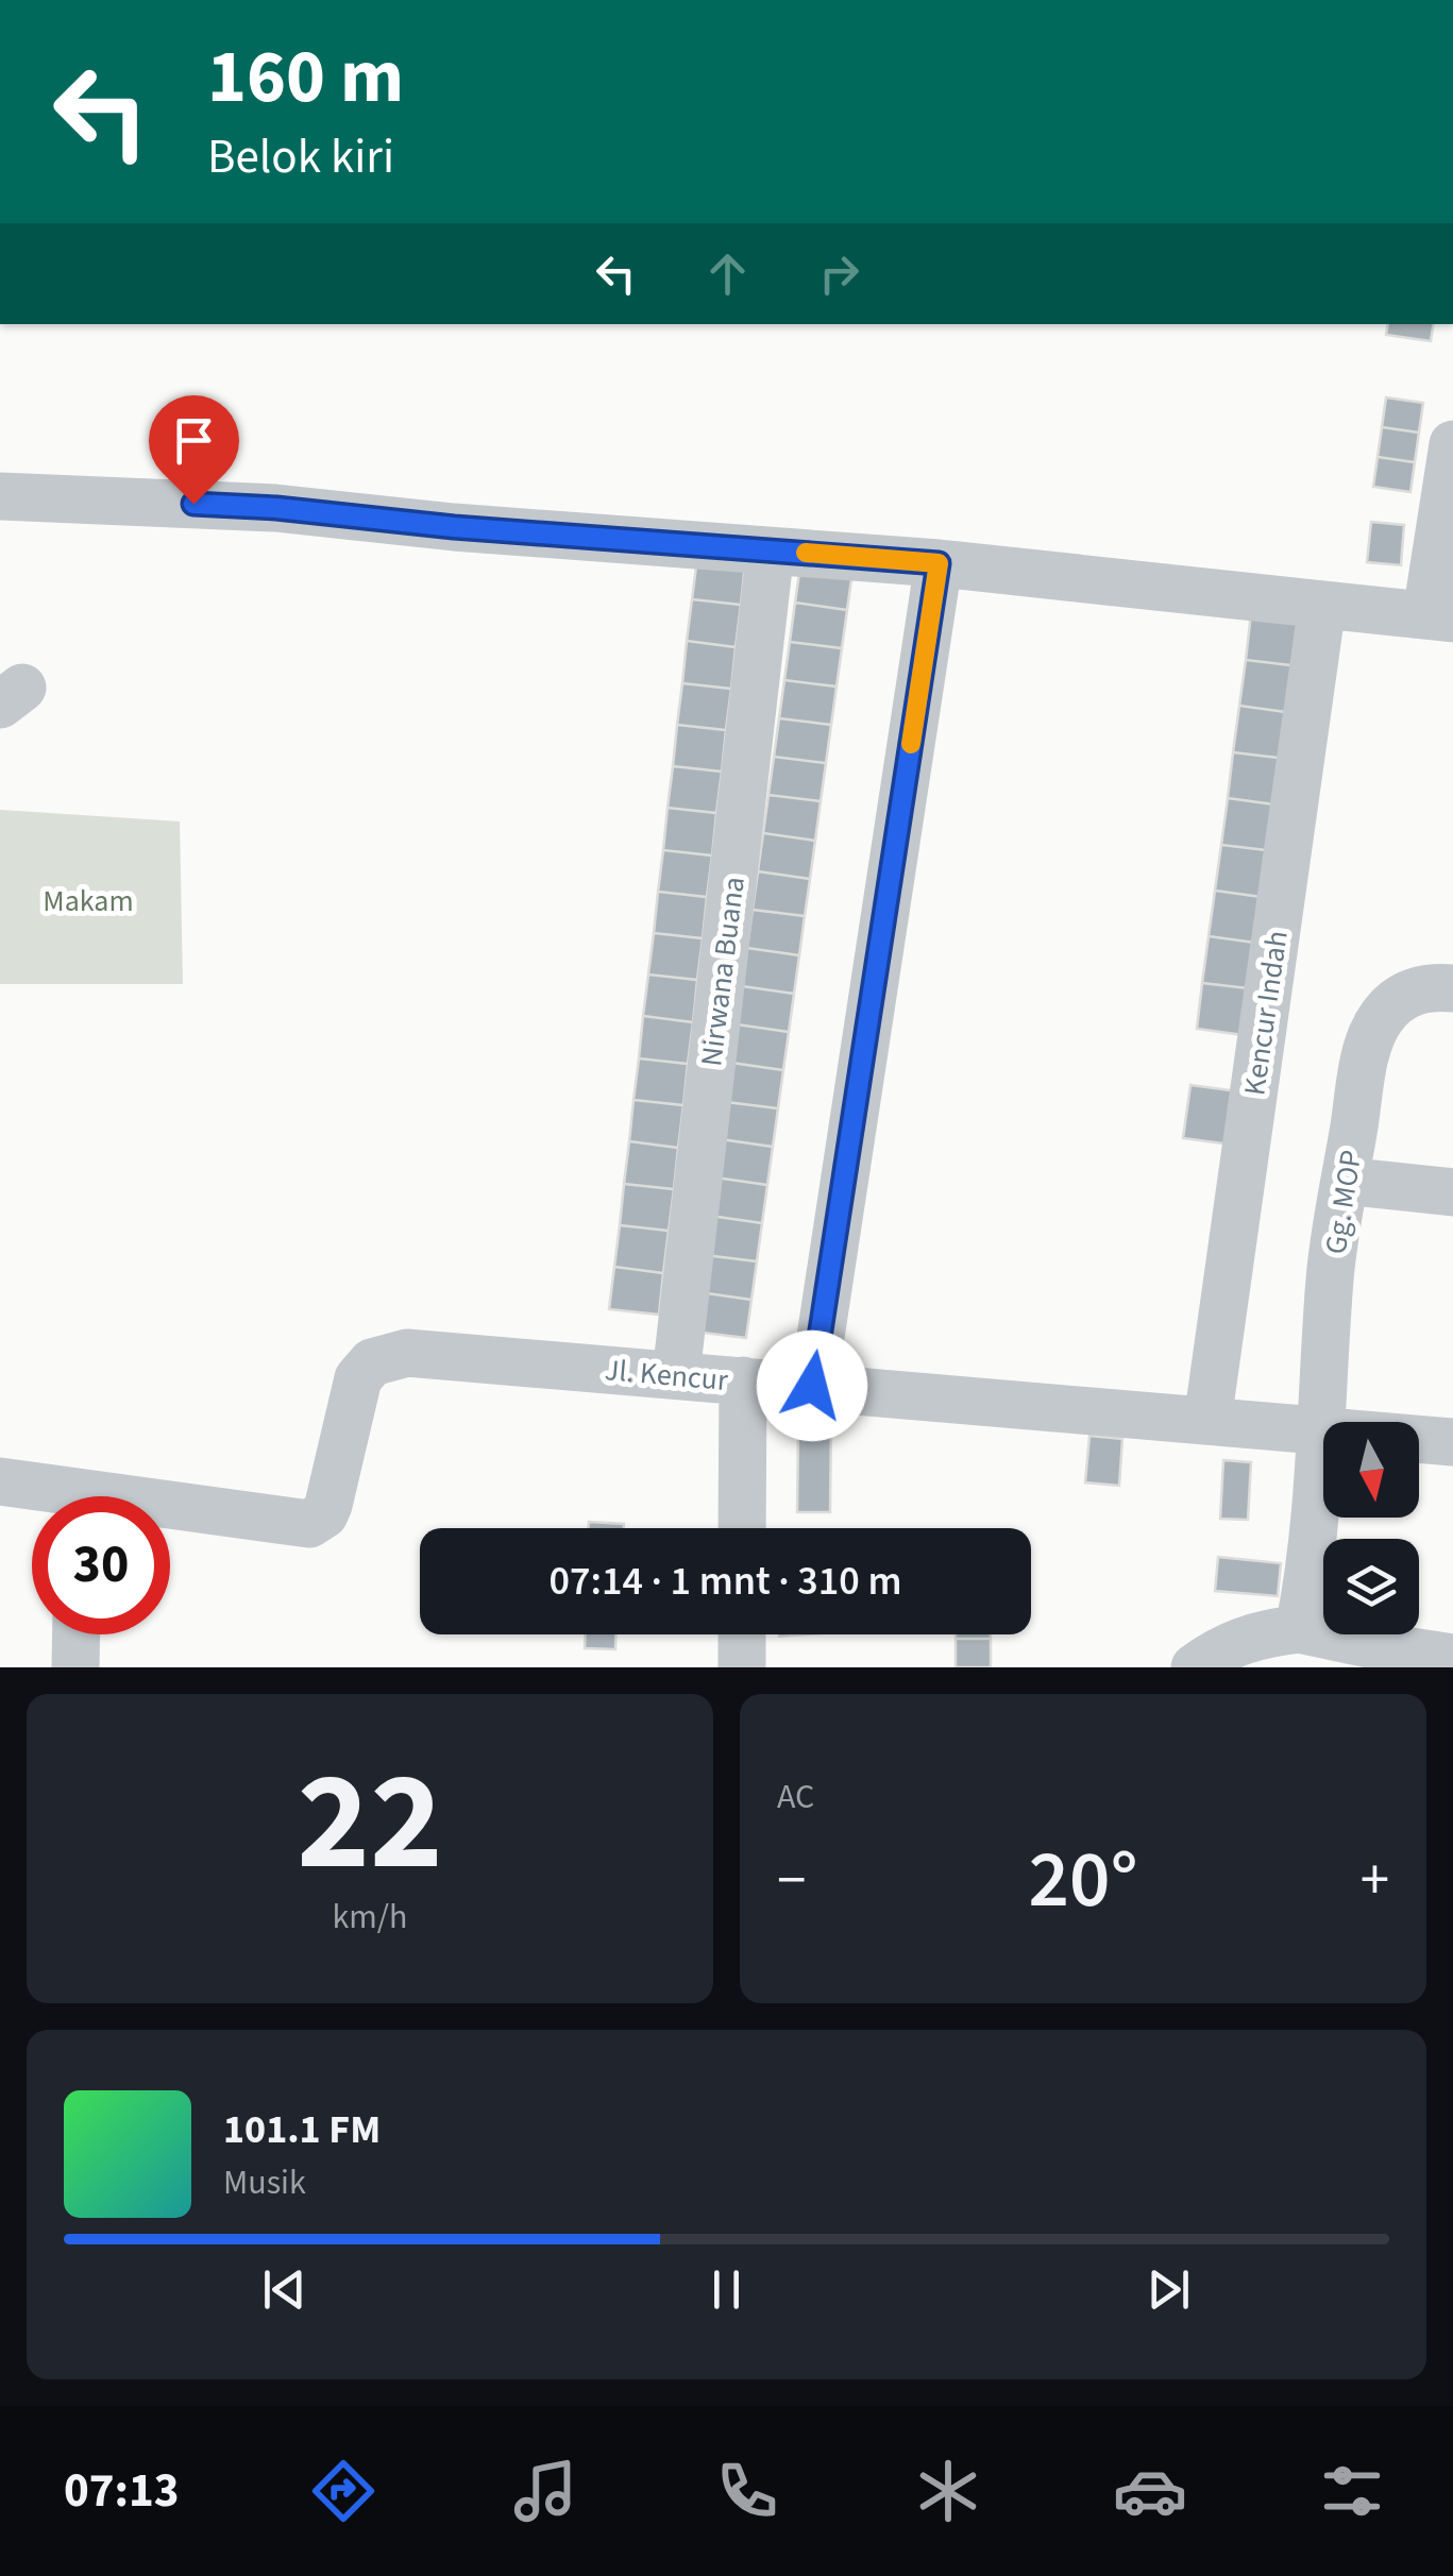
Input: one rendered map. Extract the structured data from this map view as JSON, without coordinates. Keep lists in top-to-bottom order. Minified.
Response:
{"streets":{"street":["Nirwana Buana","Kencur Indah","Gg. MOP","Jl. Kencur"]},"crossings":[["Nirwana Buana","Jl. Kencur"],["Kencur Indah","Jl. Kencur"],["Gg. MOP","Jl. Kencur"]],"parks":["Makam"],"north":"bottom","page":{"turn":["160 m","Belok kiri"],"limit":"30","trip":"07:14 · 1 mnt · 310 m","tile":[["22","km/h"],"AC"],"heat":["−","20°","+"],"song":["101.1 FM","Musik"],"tabs":"07:13"}}
